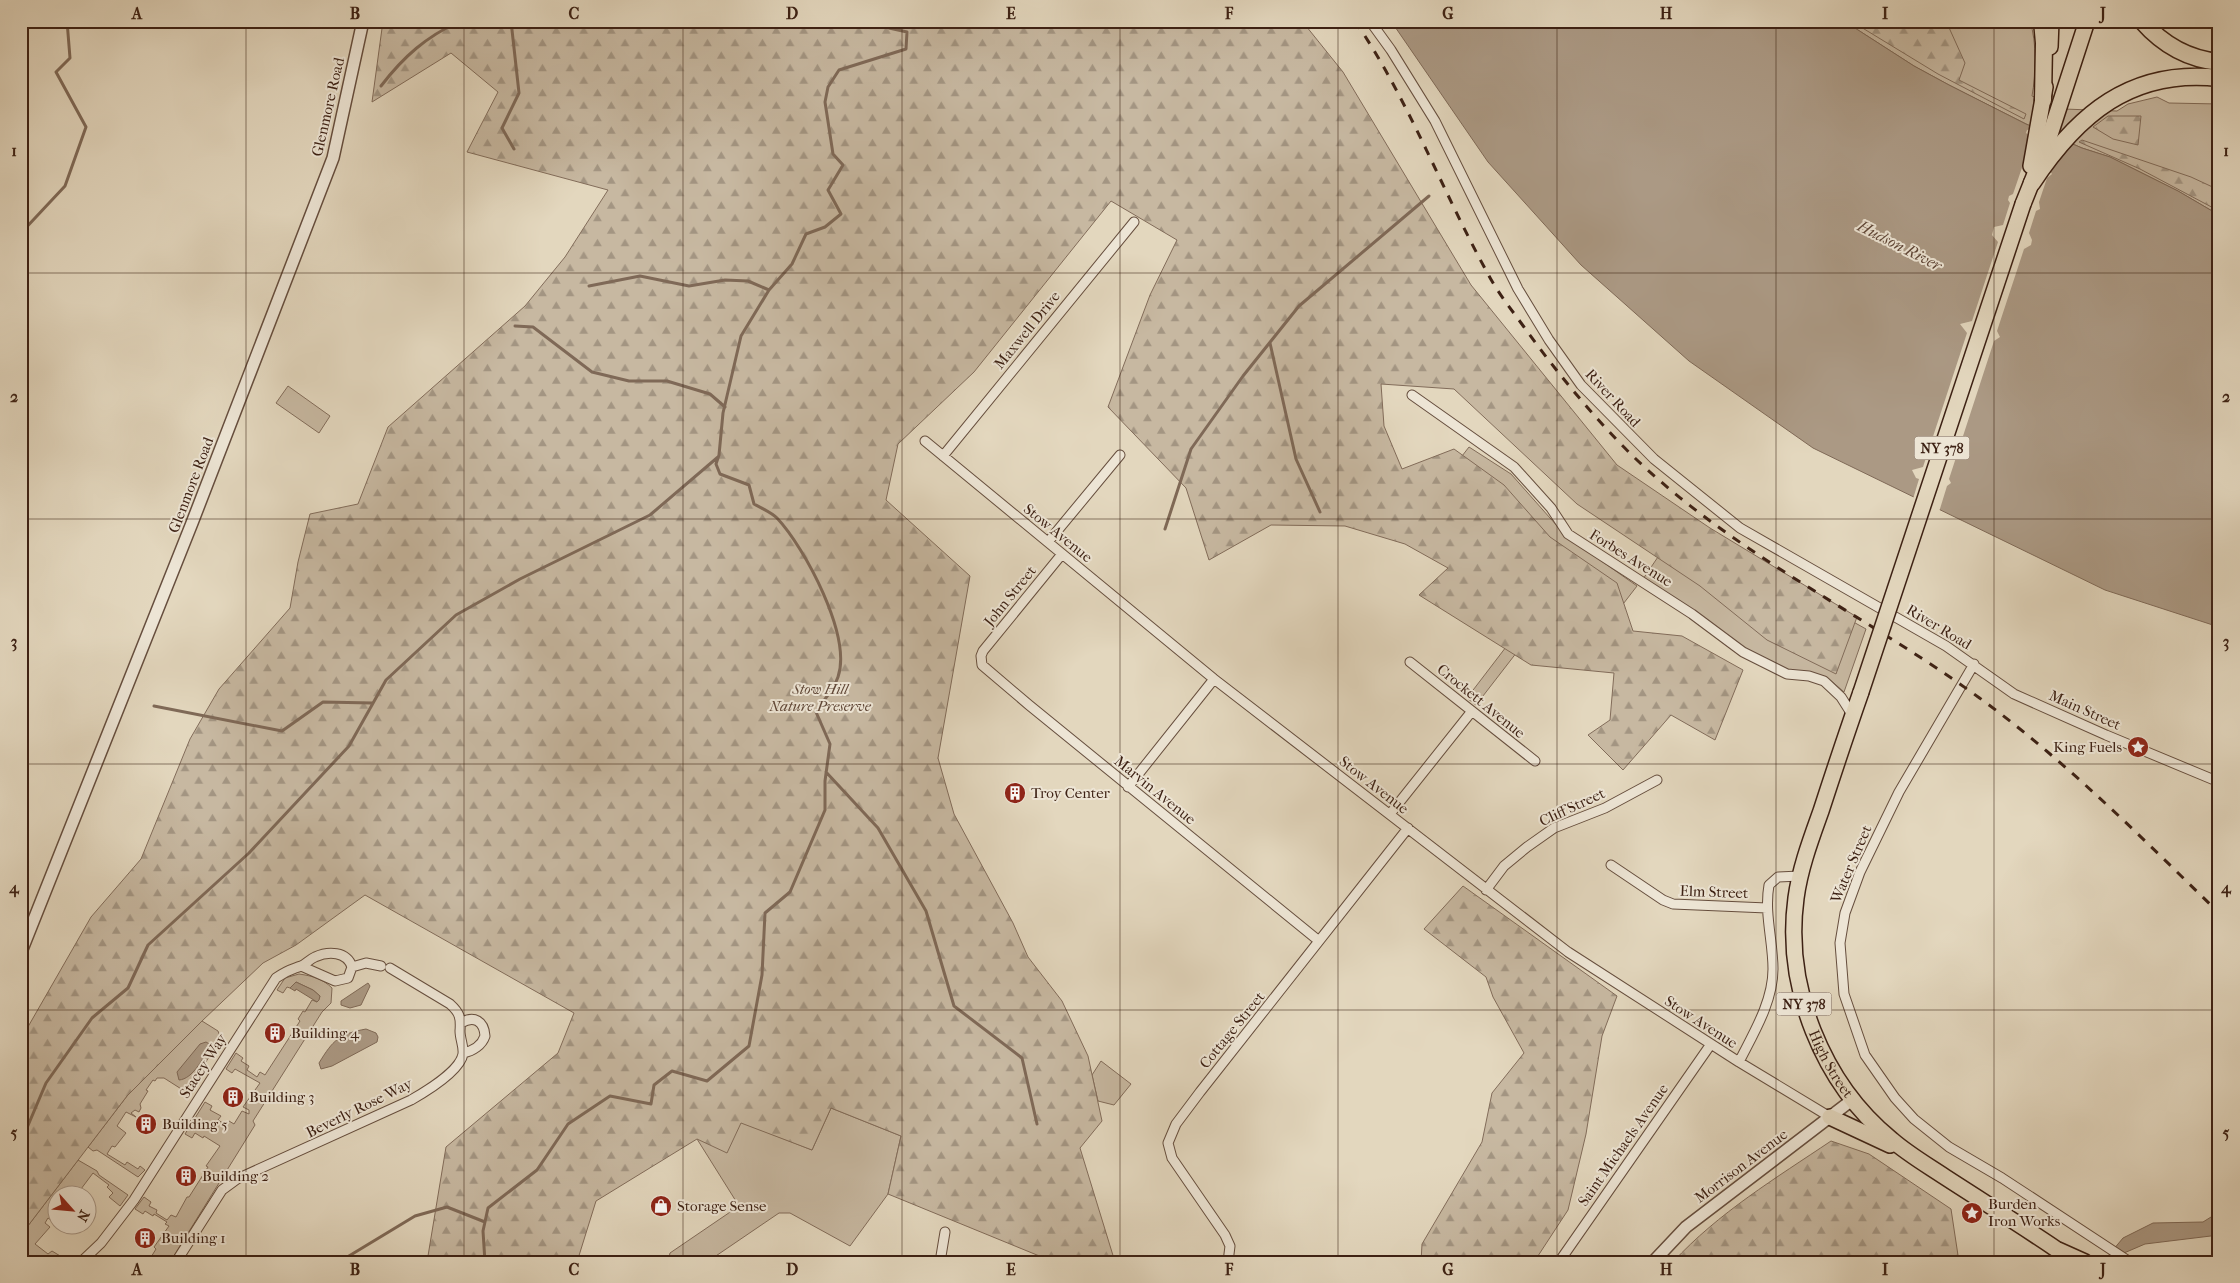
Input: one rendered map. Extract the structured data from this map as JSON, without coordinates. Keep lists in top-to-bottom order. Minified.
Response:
{"streets":{"main road":["NY 378","High Street"],"street":["Glenmore Road","Maxwell Drive","River Road","Stow Avenue","Forbes Avenue","John Street","Crockett Avenue","Main Street","Marvin Avenue","Cliff Street","Water Street","Elm Street","Cottage Street","Stacey Way","Beverly Rose Way","Saint Michaels Avenue","Morrison Avenue"]},"crossings":[["Maxwell Drive","Stow Avenue"],["River Road","Main Street"],["River Road","Water Street"],["NY 378","High Street"],["Stow Avenue","John Street"],["Stow Avenue","Cliff Street"],["Stow Avenue","Cottage Street"],["Stow Avenue","Saint Michaels Avenue"],["Stow Avenue","Morrison Avenue"],["Forbes Avenue","High Street"],["John Street","Marvin Avenue"],["Main Street","Water Street"],["Marvin Avenue","Cottage Street"],["High Street","Morrison Avenue"]],"water":["Hudson River"],"parks":["Stow Hill Nature Preserve"],"places":{"place":["King Fuels","Burden Iron Works"],"building":["Troy Center","Building 4","Building 3","Building 5","Building 2","Building 1"],"shop":["Storage Sense"]},"north":"bottom right","grid":{"columns":["A","B","C","D","E","F","G","H","I","J"],"rows":["1","2","3","4","5"]}}
